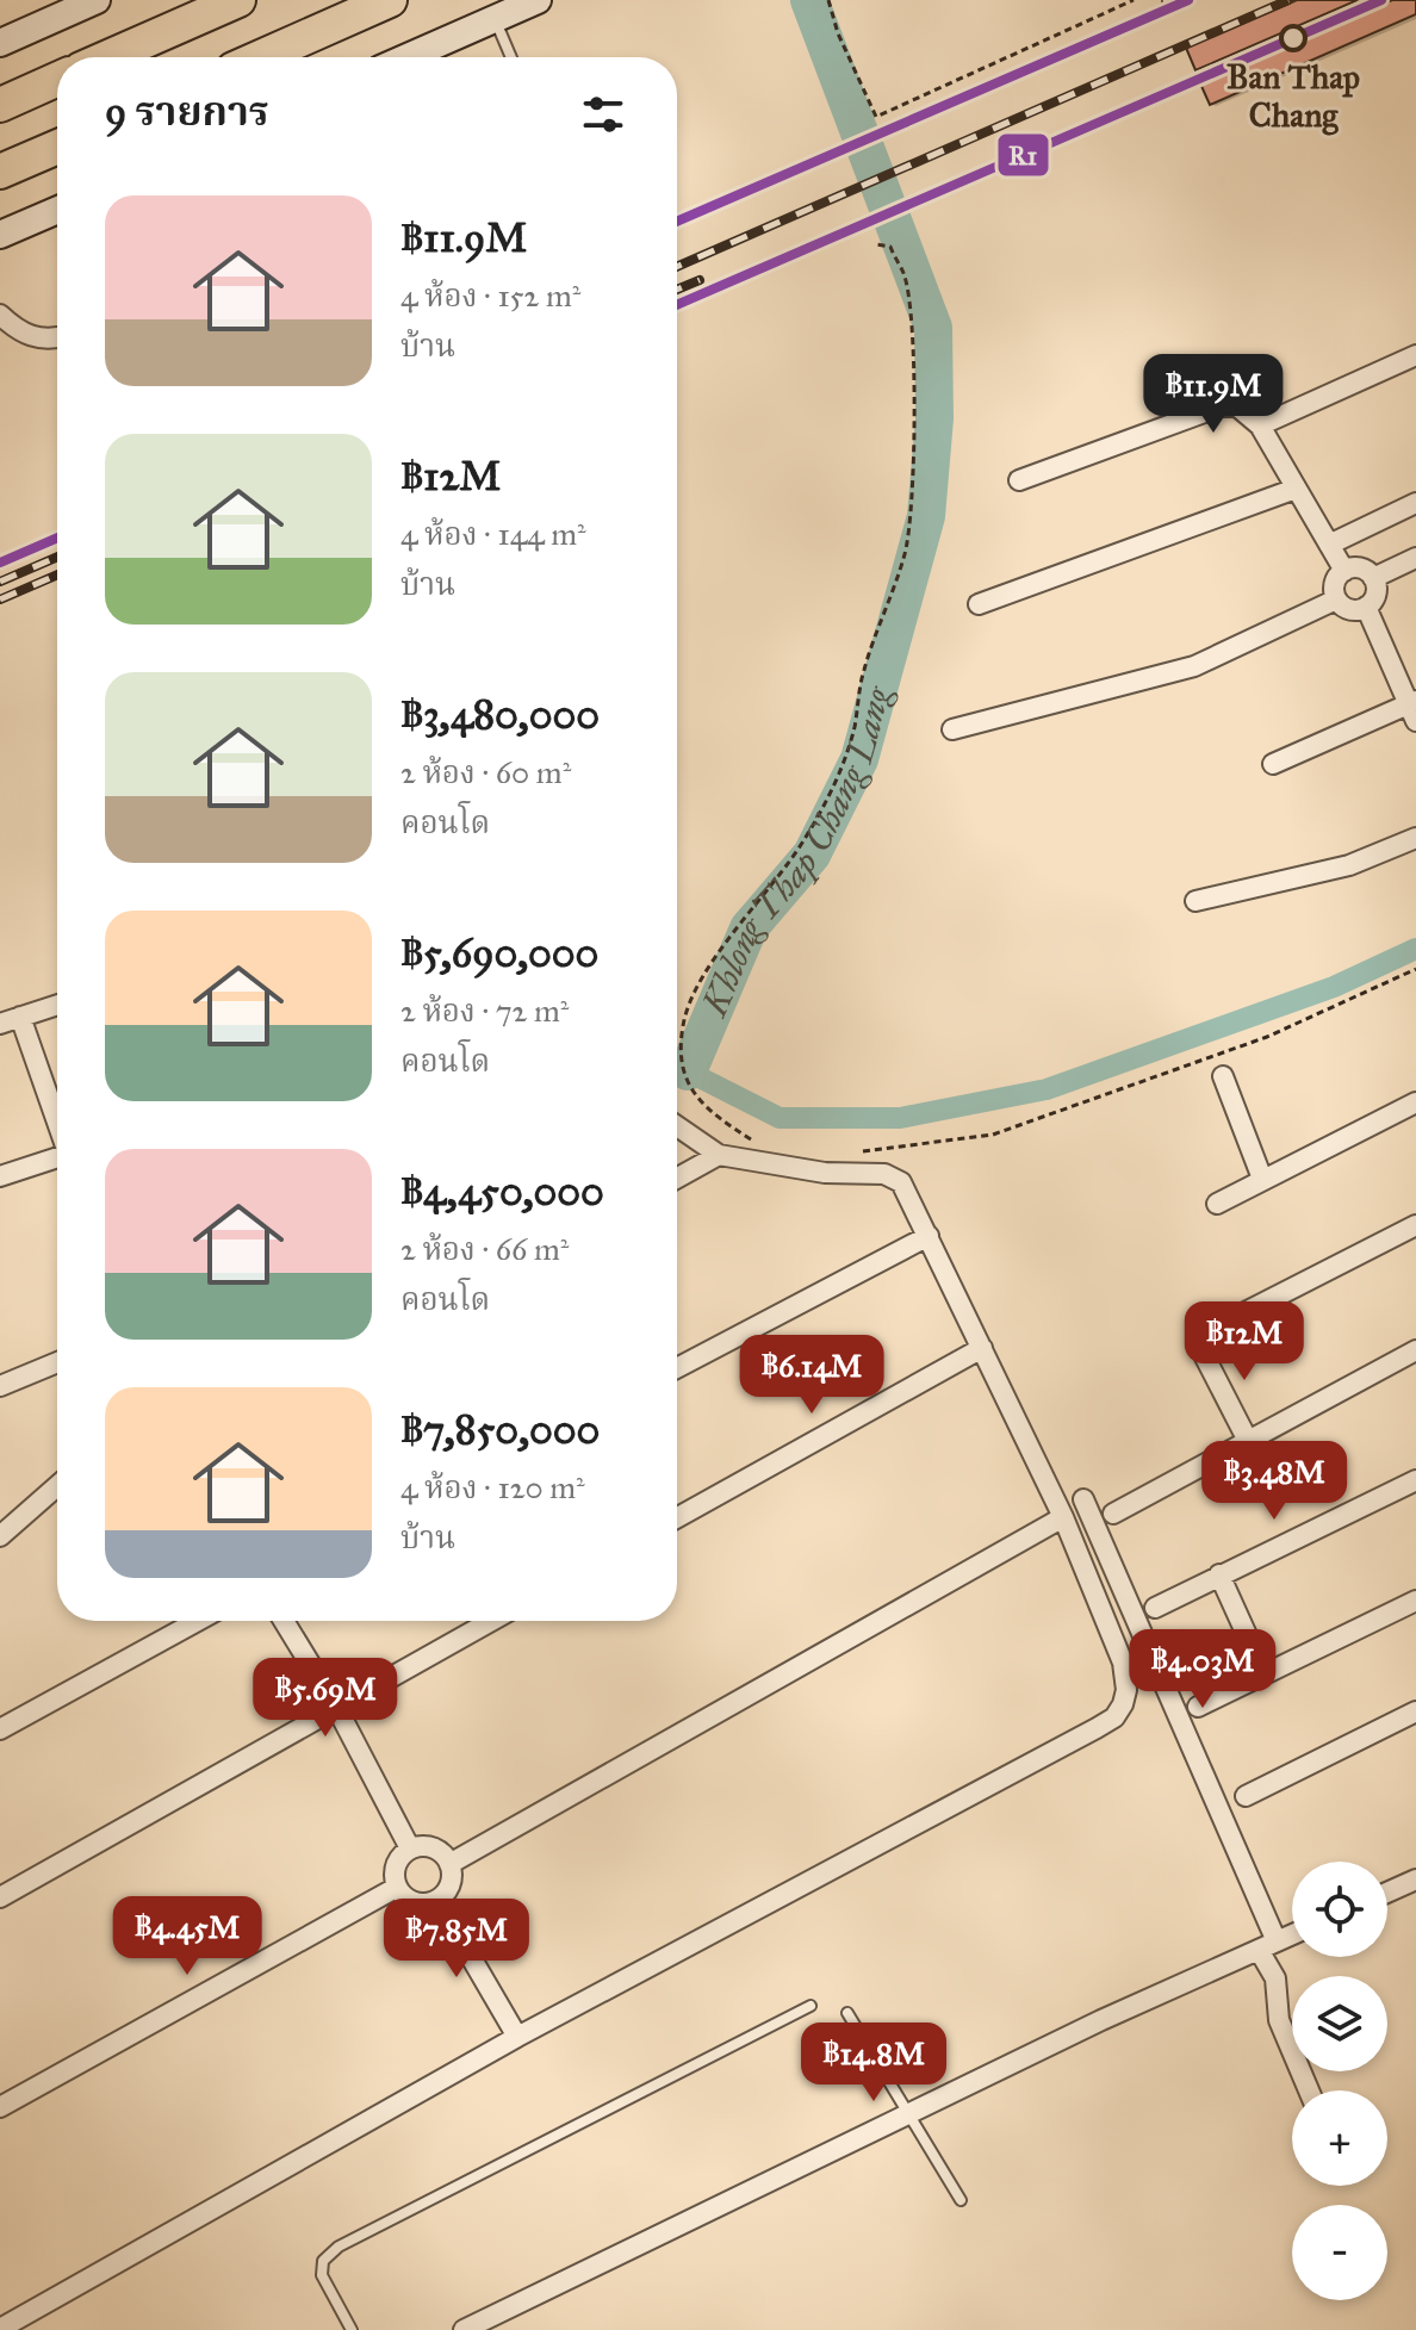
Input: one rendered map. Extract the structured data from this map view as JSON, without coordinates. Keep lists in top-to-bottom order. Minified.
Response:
{"water":["Khlong Thap Chang Lang"],"places":["Ban Thap Chang"],"lines":["transit line R1"],"page":{"heading":"9 รายการ","list":[{"name":"฿11.9M","note":"4 ห้อง · 152 m² · บ้าน"},{"name":"฿12M","note":"4 ห้อง · 144 m² · บ้าน"},{"name":"฿3,480,000","note":"2 ห้อง · 60 m² · คอนโด"},{"name":"฿5,690,000","note":"2 ห้อง · 72 m² · คอนโด"},{"name":"฿4,450,000","note":"2 ห้อง · 66 m² · คอนโด"},{"name":"฿7,850,000","note":"4 ห้อง · 120 m² · บ้าน"}],"price":["฿11.9M","฿12M","฿6.14M","฿3.48M","฿4.03M","฿5.69M","฿4.45M","฿7.85M","฿14.8M"],"map_buttons":["+","−"]}}
